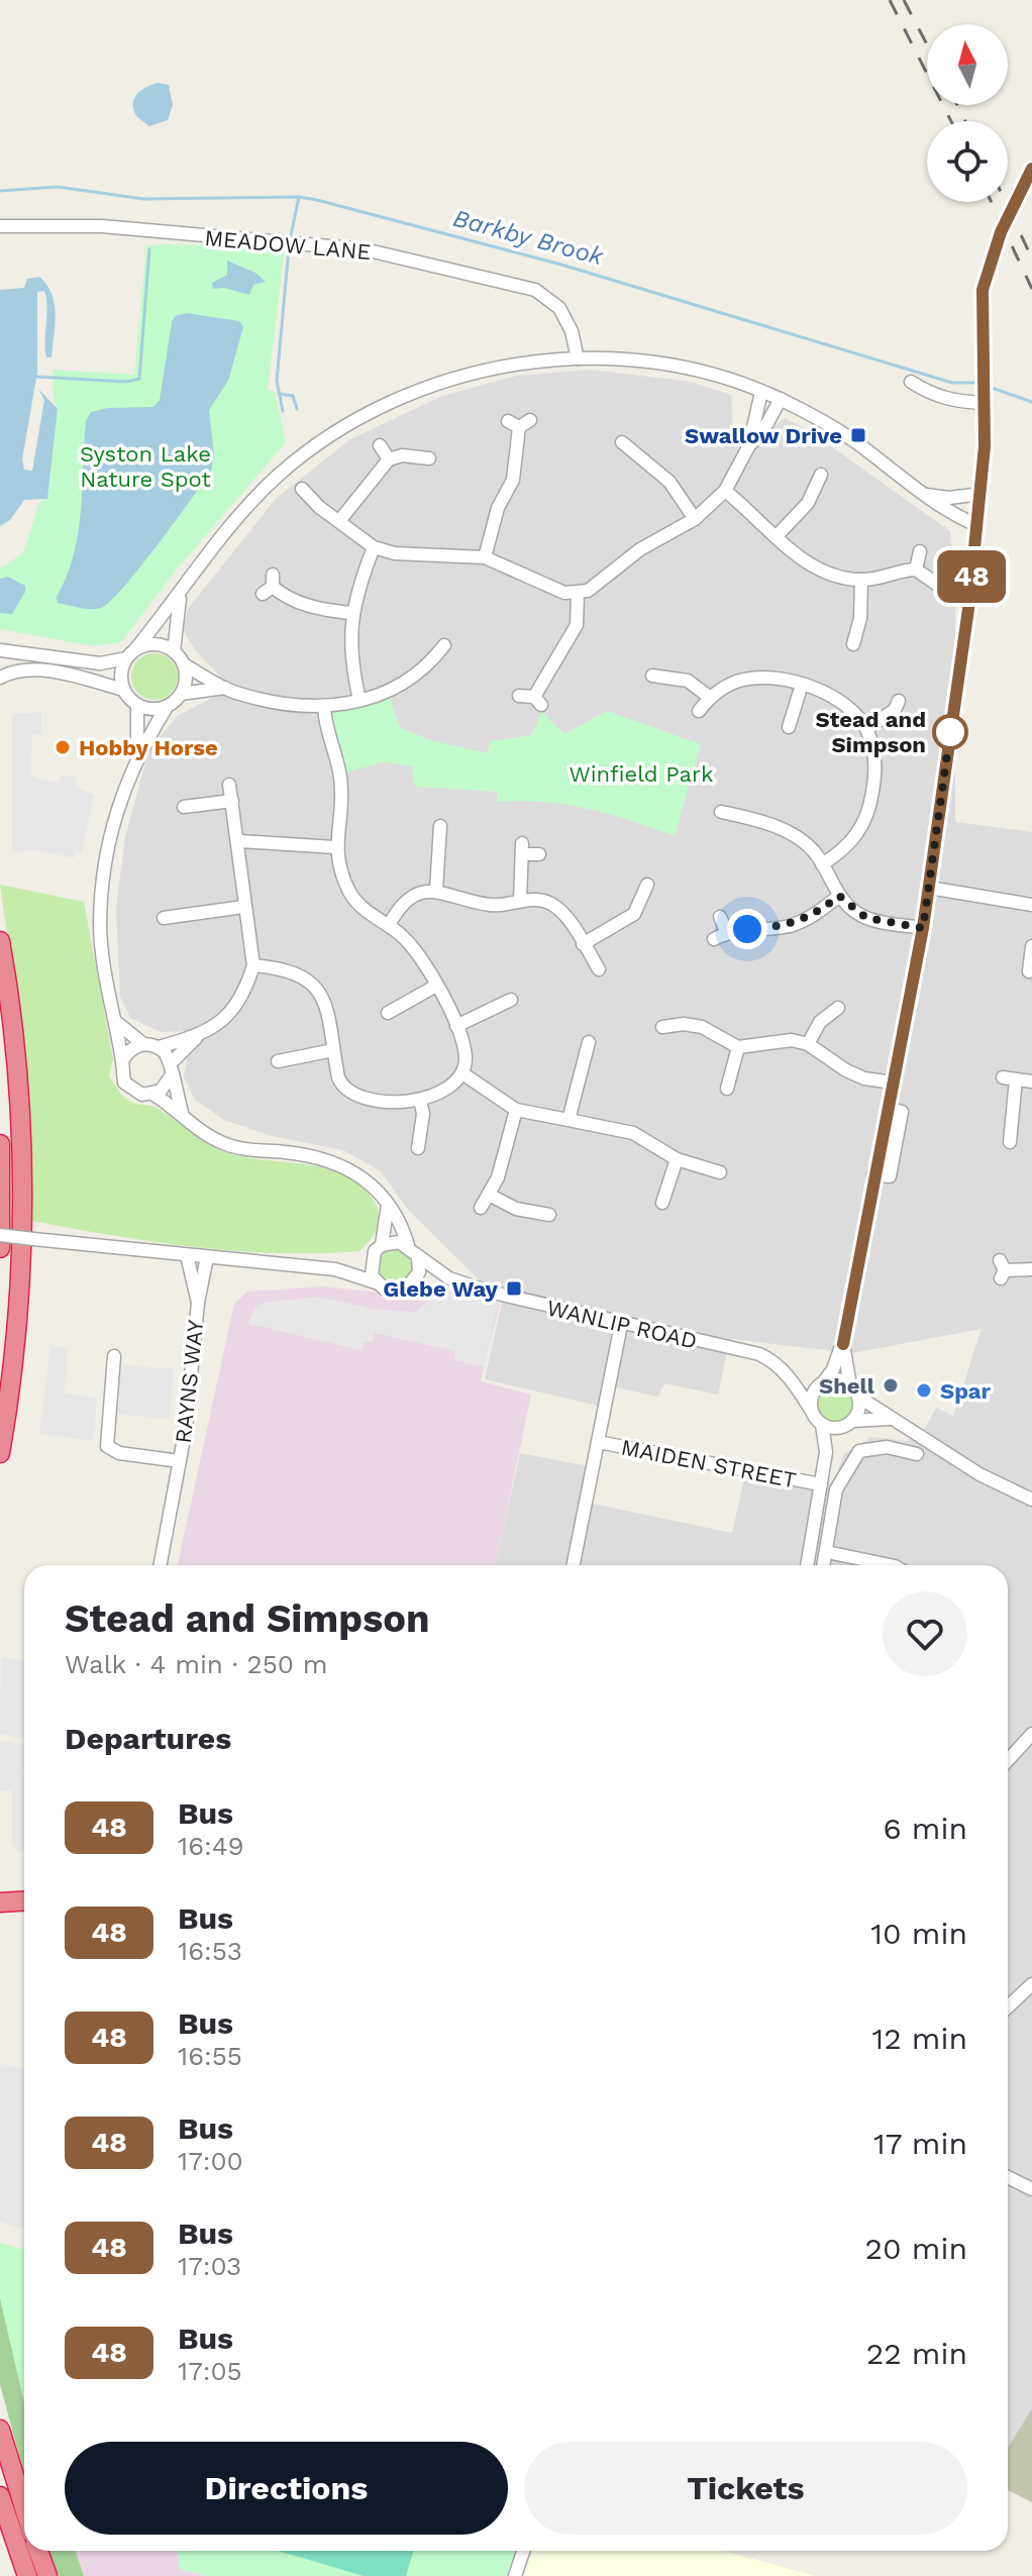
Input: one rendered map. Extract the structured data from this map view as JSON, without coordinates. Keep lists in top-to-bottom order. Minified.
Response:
{"streets":{"street":["MEADOW LANE","WANLIP ROAD","RAYNS WAY","MAIDEN STREET"]},"water":["Barkby Brook"],"parks":["Syston Lake Nature Spot","Winfield Park"],"places":{"transit":["Swallow Drive","Glebe Way"],"other":["Stead and Simpson","Hobby Horse","Shell","Spar"]},"lines":["bus line 48"],"north":"top","page":{"on_map":"48","heading":[["Stead and Simpson","Walk · 4 min · 250 m"],"Departures"],"list":[{"mark":"48","name":"Bus","note":"16:49","value":"6 min"},{"mark":"48","name":"Bus","note":"16:53","value":"10 min"},{"mark":"48","name":"Bus","note":"16:55","value":"12 min"},{"mark":"48","name":"Bus","note":"17:00","value":"17 min"},{"mark":"48","name":"Bus","note":"17:03","value":"20 min"},{"mark":"48","name":"Bus","note":"17:05","value":"22 min"}],"buttons":["Directions","Tickets"]}}
